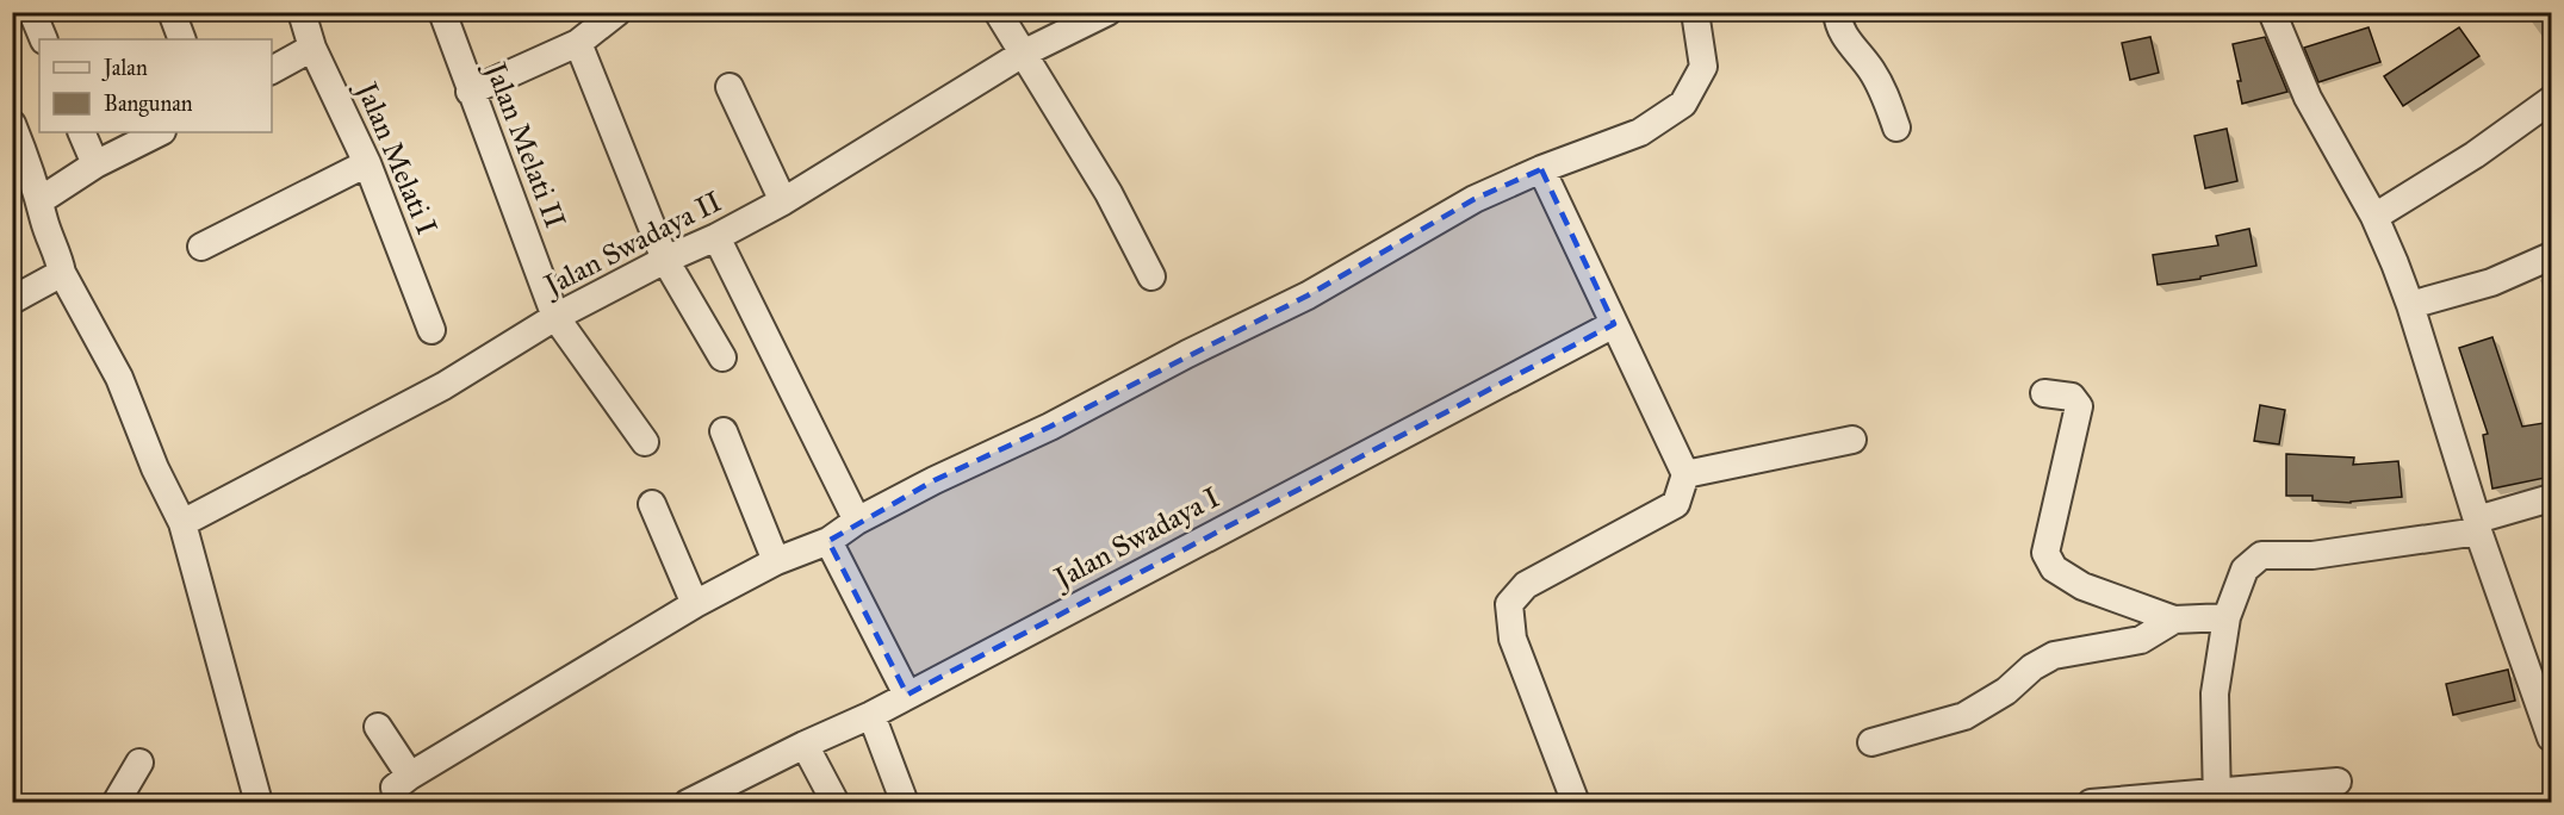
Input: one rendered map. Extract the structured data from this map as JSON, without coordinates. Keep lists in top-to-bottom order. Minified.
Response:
{"streets":{"street":["Jalan Melati II","Jalan Melati I","Jalan Swadaya II","Jalan Swadaya I"]},"crossings":[["Jalan Melati II","Jalan Swadaya II"]],"legend":["Jalan","Bangunan"]}
